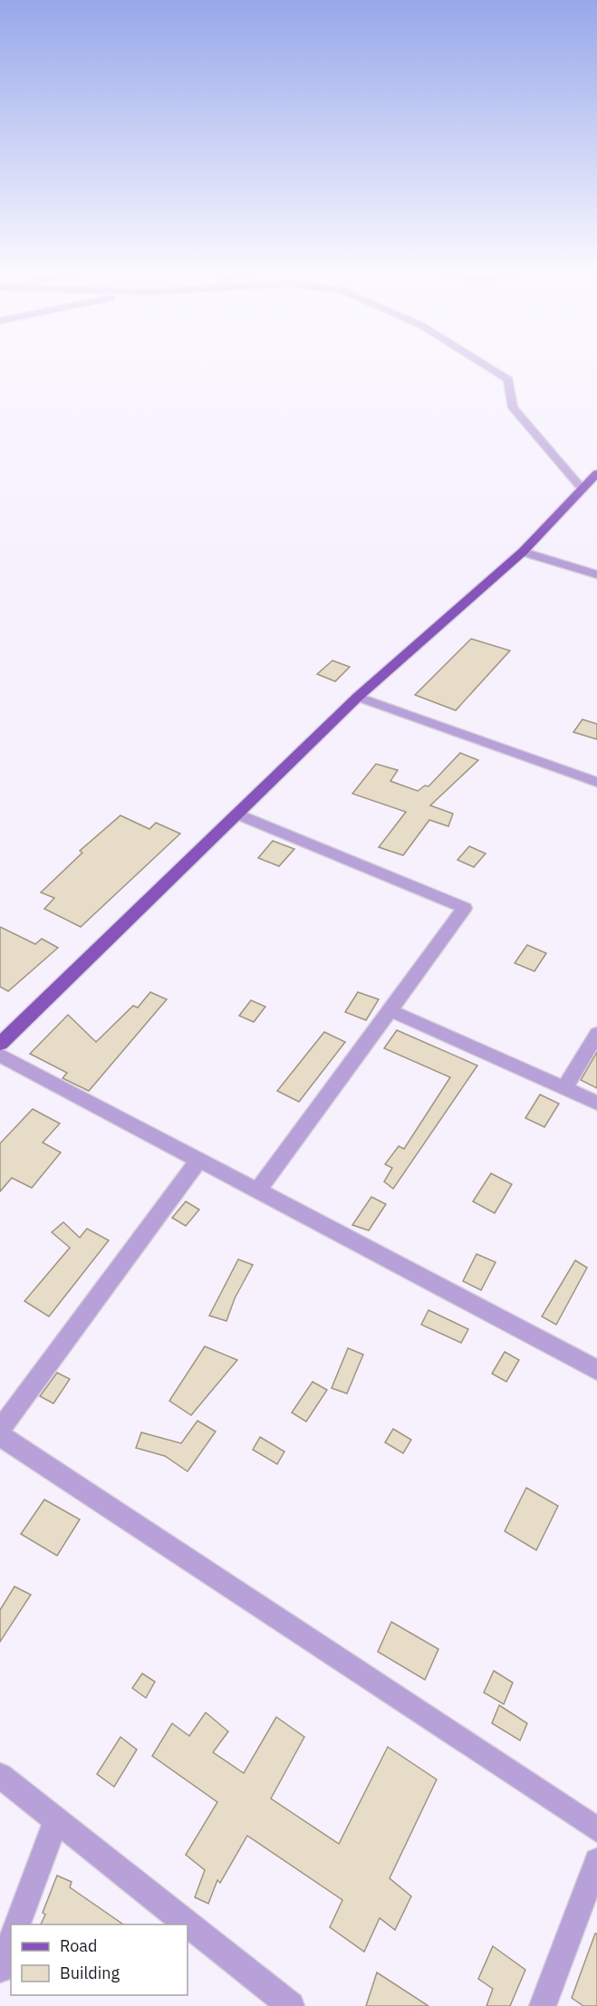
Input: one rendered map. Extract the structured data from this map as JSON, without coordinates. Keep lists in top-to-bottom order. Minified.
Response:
{"legend":["Road","Building"]}
